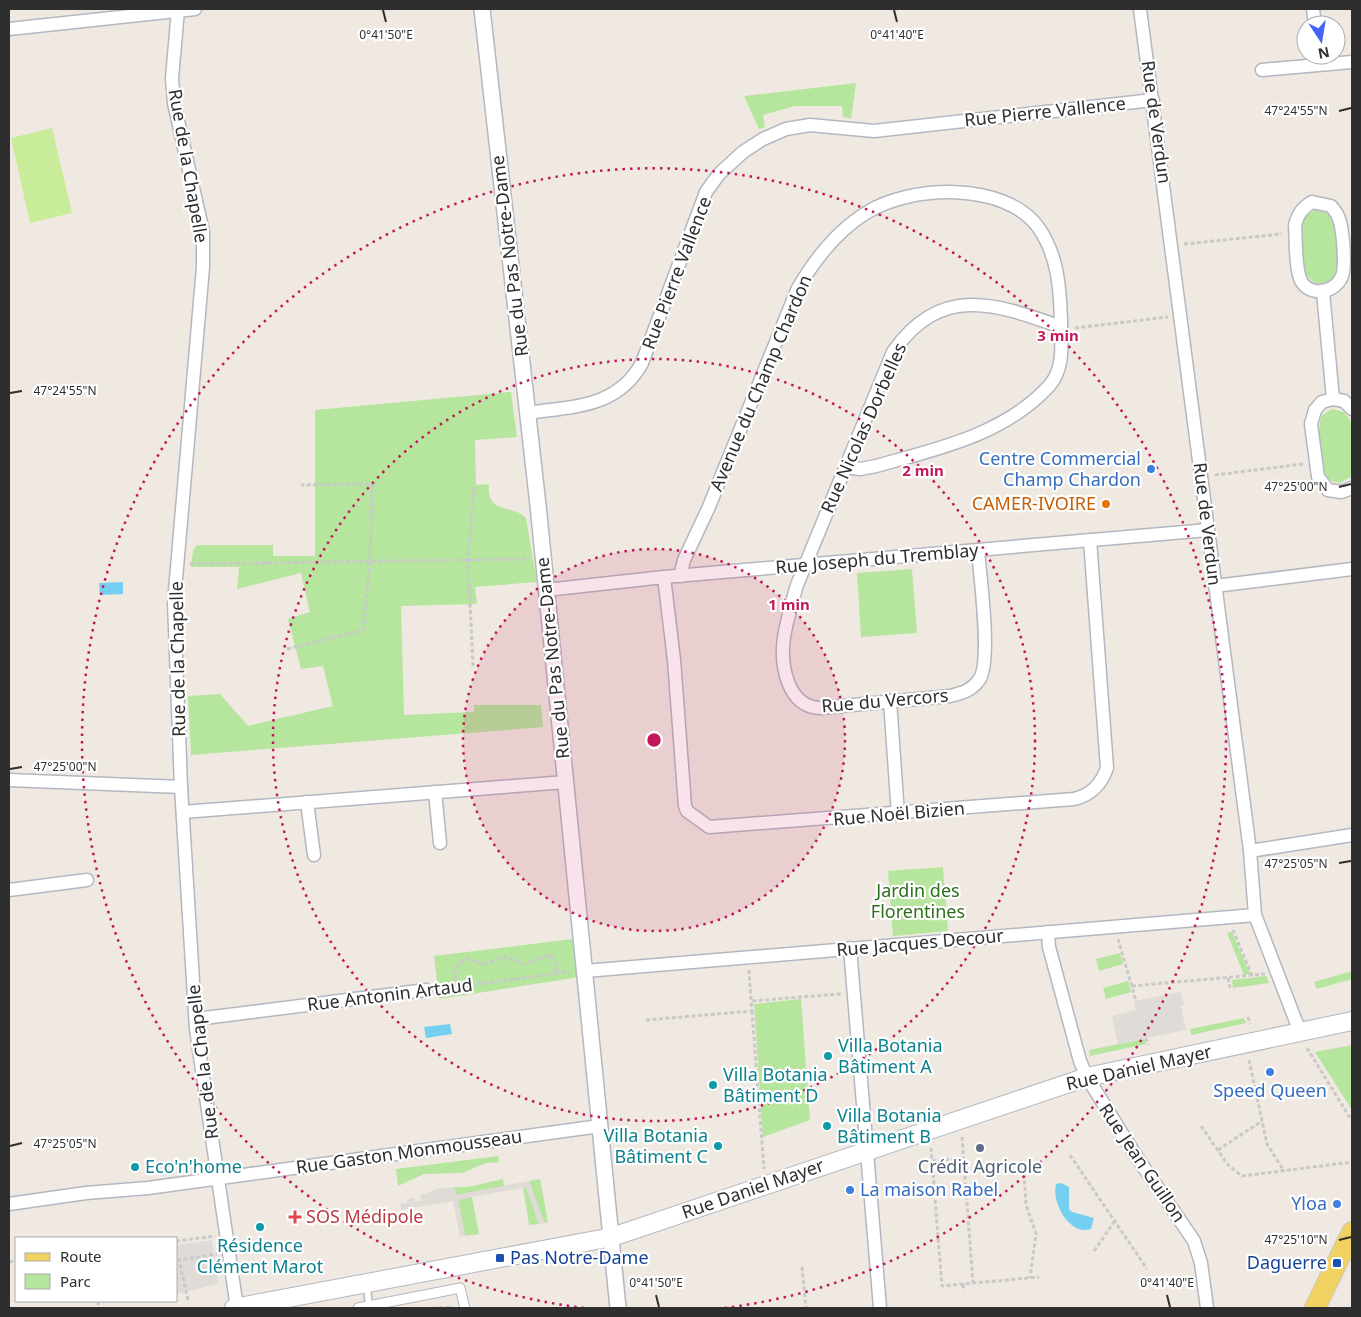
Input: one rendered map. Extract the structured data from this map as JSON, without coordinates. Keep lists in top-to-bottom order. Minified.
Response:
{"streets":{"main road":["Rue Daniel Mayer"],"street":["Rue Pierre Vallence","Rue de Verdun","Rue de la Chapelle","Rue du Pas Notre-Dame","Avenue du Champ Chardon","Rue Nicolas Dorbelles","Rue Joseph du Tremblay","Rue du Vercors","Rue Noël Bizien","Rue Jacques Decour","Rue Antonin Artaud","Rue Gaston Monmousseau","Rue Jean Guillon"]},"crossings":[["Rue Pierre Vallence","Rue de Verdun"],["Rue Pierre Vallence","Rue du Pas Notre-Dame"],["Rue de Verdun","Rue Joseph du Tremblay"],["Rue de Verdun","Rue Jacques Decour"],["Rue de Verdun","Rue Daniel Mayer"],["Rue de la Chapelle","Rue Antonin Artaud"],["Rue de la Chapelle","Rue Daniel Mayer"],["Rue de la Chapelle","Rue Gaston Monmousseau"],["Rue du Pas Notre-Dame","Rue Joseph du Tremblay"],["Rue du Pas Notre-Dame","Rue Jacques Decour"],["Rue du Pas Notre-Dame","Rue Antonin Artaud"],["Rue du Pas Notre-Dame","Rue Daniel Mayer"],["Rue du Pas Notre-Dame","Rue Gaston Monmousseau"],["Avenue du Champ Chardon","Rue Nicolas Dorbelles"],["Avenue du Champ Chardon","Rue Joseph du Tremblay"],["Rue Nicolas Dorbelles","Rue Joseph du Tremblay"],["Rue Nicolas Dorbelles","Rue du Vercors"],["Rue Joseph du Tremblay","Rue du Vercors"],["Rue Joseph du Tremblay","Rue Noël Bizien"],["Rue Jacques Decour","Rue Antonin Artaud"],["Rue Jacques Decour","Rue Jean Guillon"],["Rue Daniel Mayer","Rue Jean Guillon"]],"parks":["Jardin des Florentines"],"places":{"other":["Centre Commercial Champ Chardon","CAMER-IVOIRE","Villa Botania Bâtiment A","Speed Queen","Villa Botania Bâtiment D","Villa Botania Bâtiment B","Villa Botania Bâtiment C","Crédit Agricole","Eco'n'home","La maison Rabel","Yloa","Résidence Clément Marot"],"health":["SOS Médipole"],"transit":["Pas Notre-Dame","Daguerre"]},"legend":["Route","Parc"],"north":"bottom","coordinates":["0°41'50\"E","0°41'40\"E","47°24'55\"N","47°25'00\"N","47°25'05\"N","47°25'10\"N"],"rings":["3 min","2 min","1 min"]}
